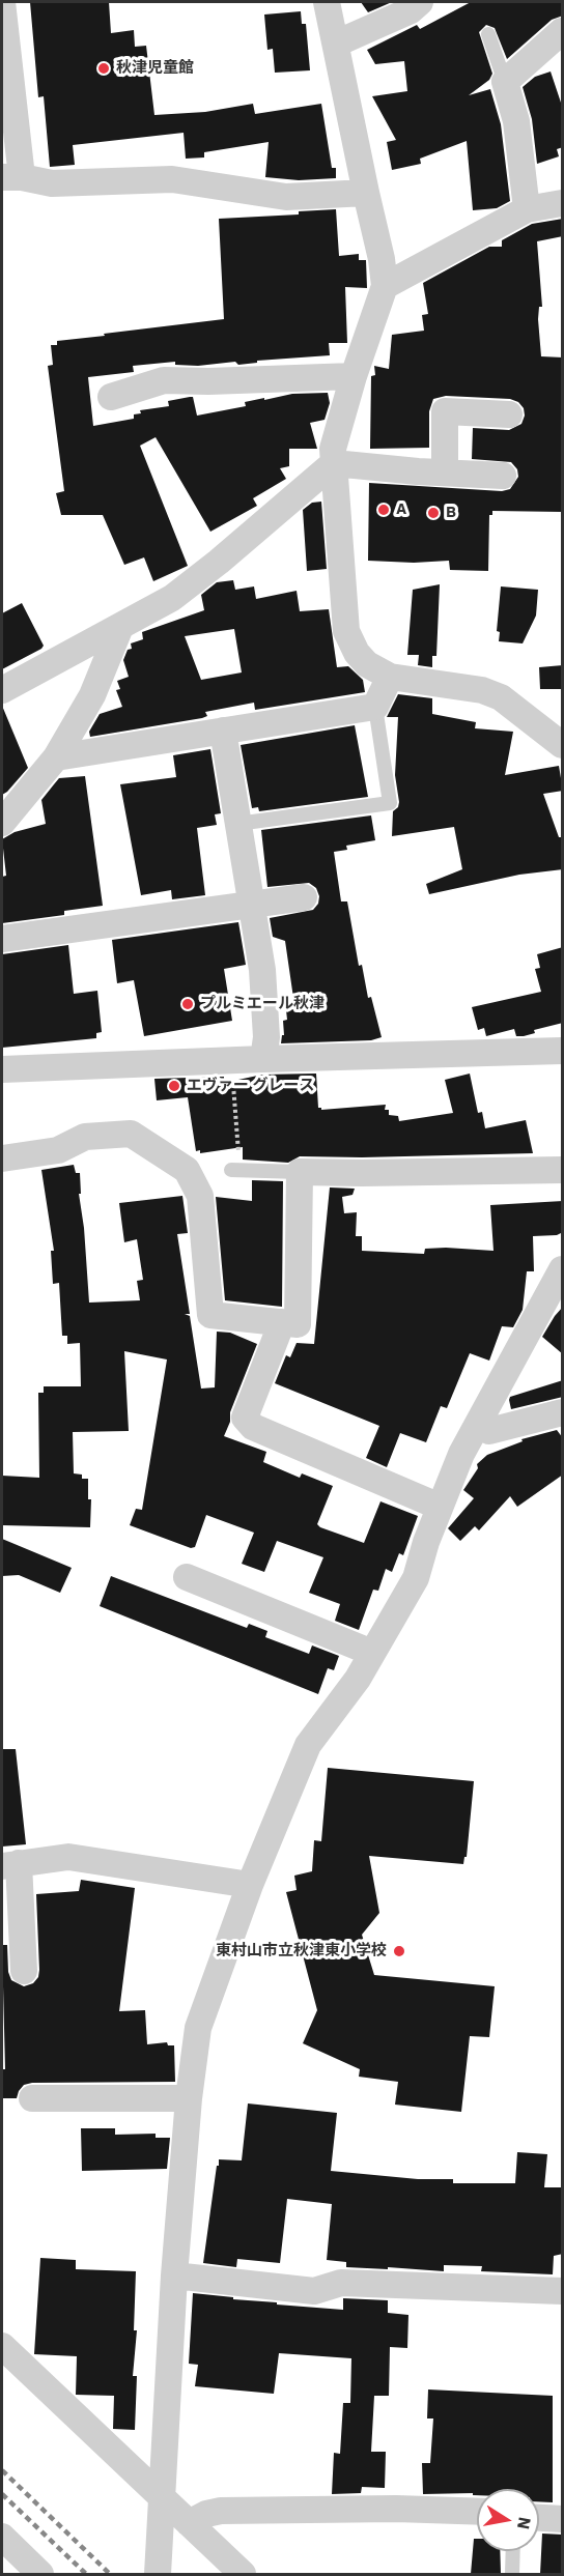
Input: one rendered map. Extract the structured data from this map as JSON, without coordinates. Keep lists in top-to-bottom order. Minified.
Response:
{"places":["秋津児童館","A","B","プルミエール秋津","エヴァー グレース","東村山市立秋津東小学校"],"north":"right"}
